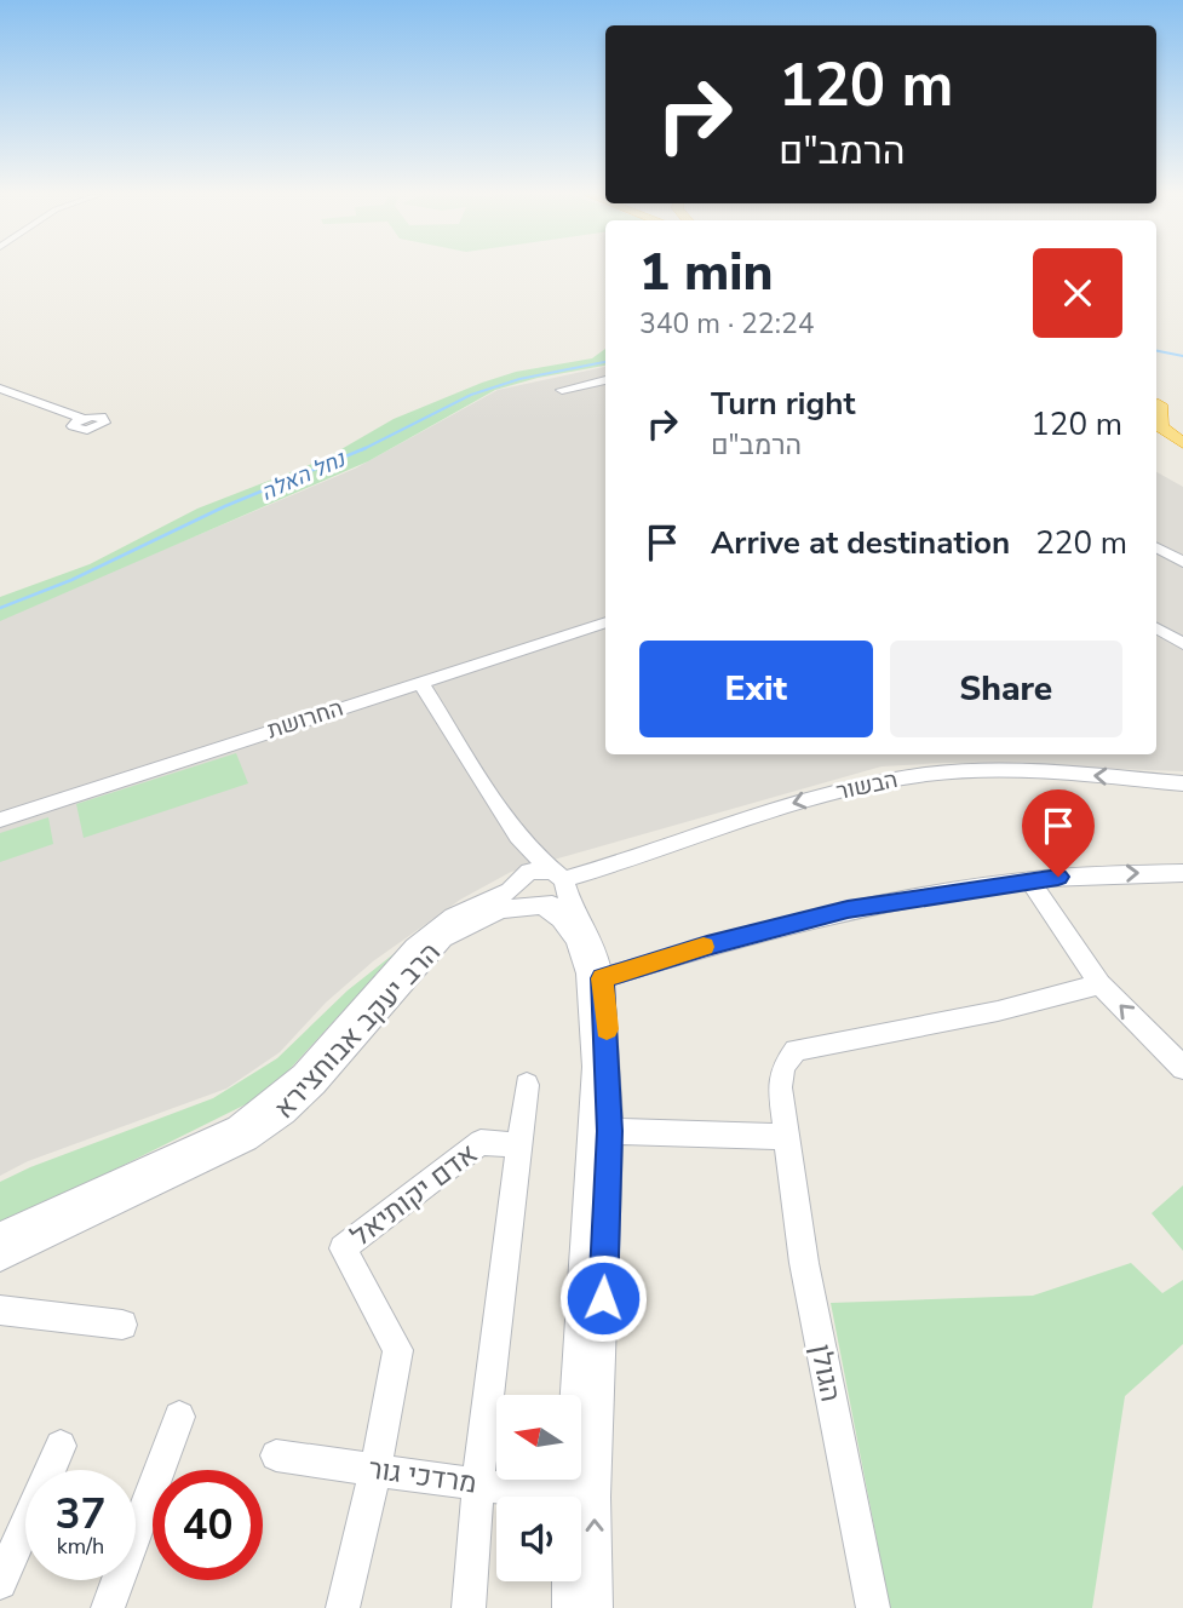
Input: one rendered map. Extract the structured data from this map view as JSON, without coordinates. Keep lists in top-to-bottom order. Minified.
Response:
{"streets":{"street":["החרושת","הבשור","הרב יעקב אבוחצירא","אדם יקותיאל","הגולן","מרדכי גור"]},"crossings":[["הבשור","הרב יעקב אבוחצירא"],["אדם יקותיאל","מרדכי גור"]],"water":["נחל האלה"],"north":"left","page":{"turn":["120 m","הרמב\"ם"],"heading":["1 min","340 m · 22:24"],"list":[{"name":"Turn right","note":"הרמב\"ם","value":"120 m"},{"name":"Arrive at destination","value":"220 m"}],"buttons":["Exit","Share"],"speed":"37 km/h","limit":"40"}}
